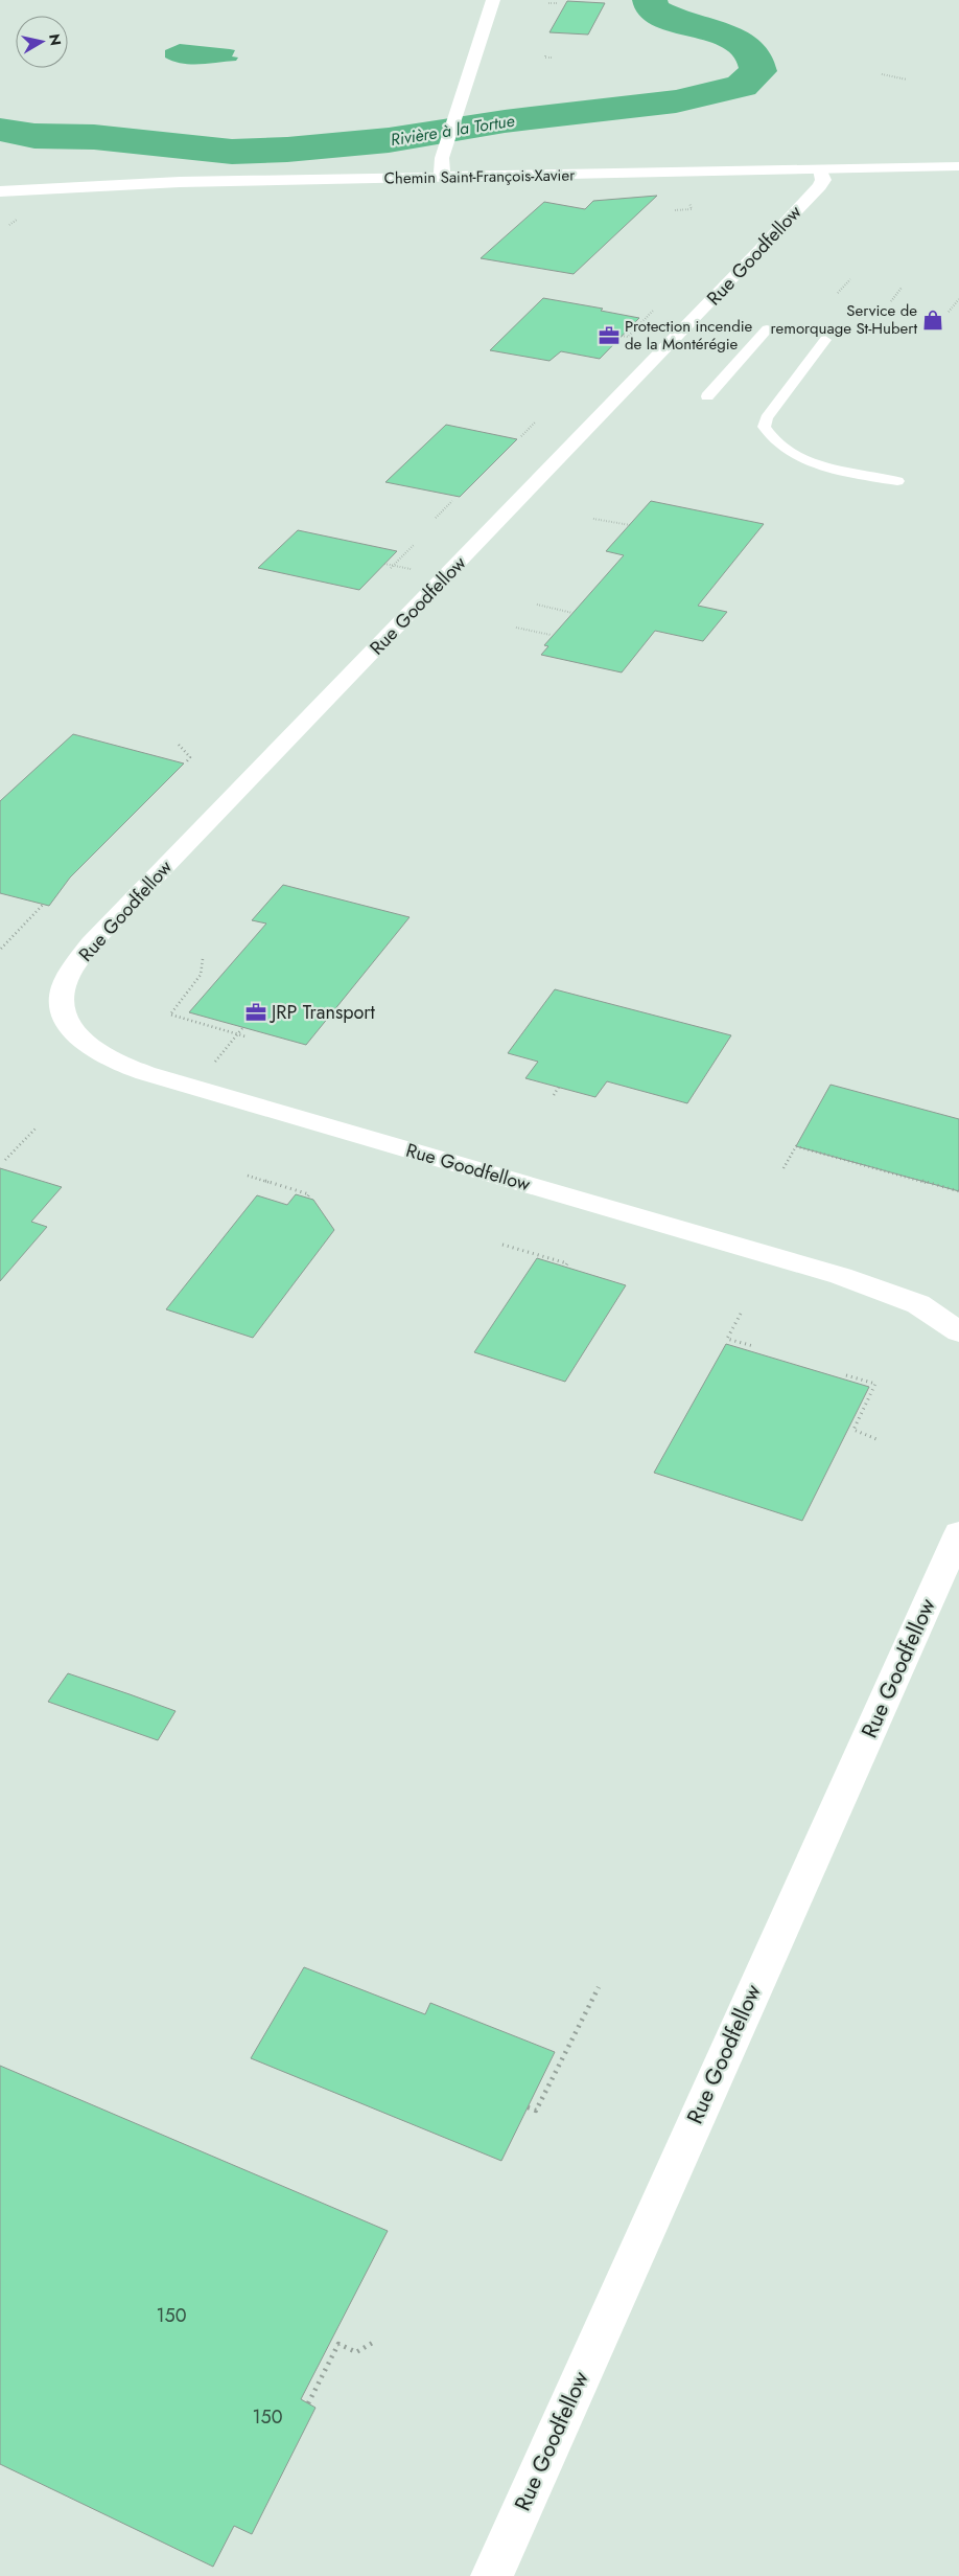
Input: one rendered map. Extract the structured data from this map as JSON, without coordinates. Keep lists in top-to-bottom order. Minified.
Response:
{"streets":{"street":["Chemin Saint-François-Xavier","Rue Goodfellow"]},"crossings":[["Chemin Saint-François-Xavier","Rue Goodfellow"]],"water":["Rivière à la Tortue"],"places":{"shop":["Service de remorquage St-Hubert"],"office":["Protection incendie de la Montérégie","JRP Transport"]},"house_numbers":["150","150"],"north":"right"}
